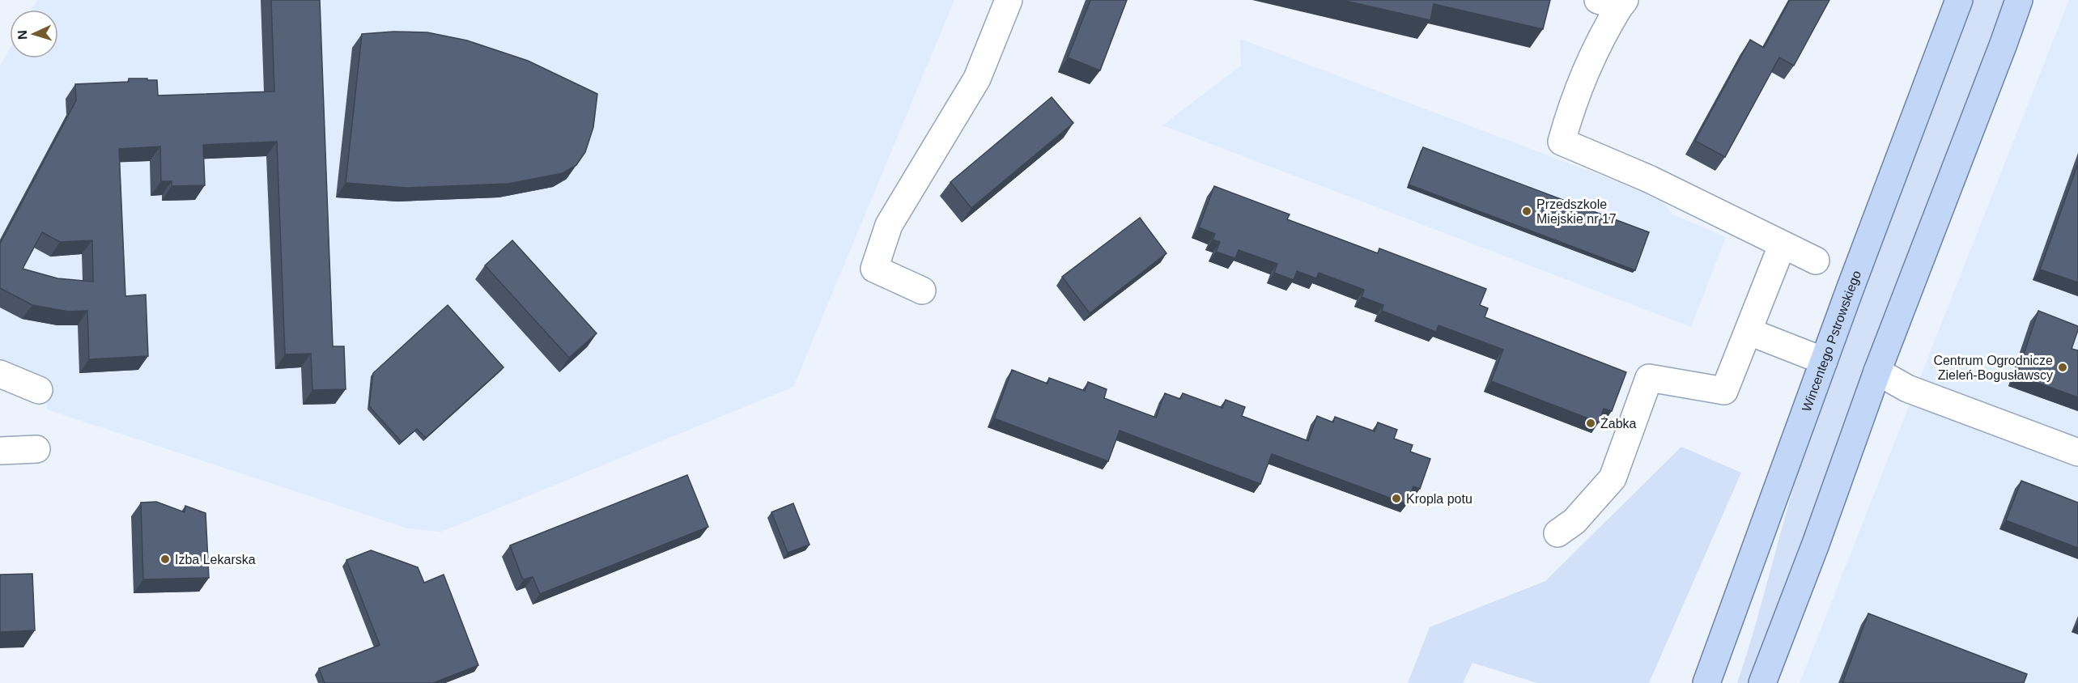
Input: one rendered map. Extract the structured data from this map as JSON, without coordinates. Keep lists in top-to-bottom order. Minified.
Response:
{"streets":{"main road":["Wincentego Pstrowskiego"]},"places":["Przedszkole Miejskie nr 17","Centrum Ogrodnicze Zieleń-Bogusławscy","Żabka","Kropla potu","Izba Lekarska"],"north":"left"}
